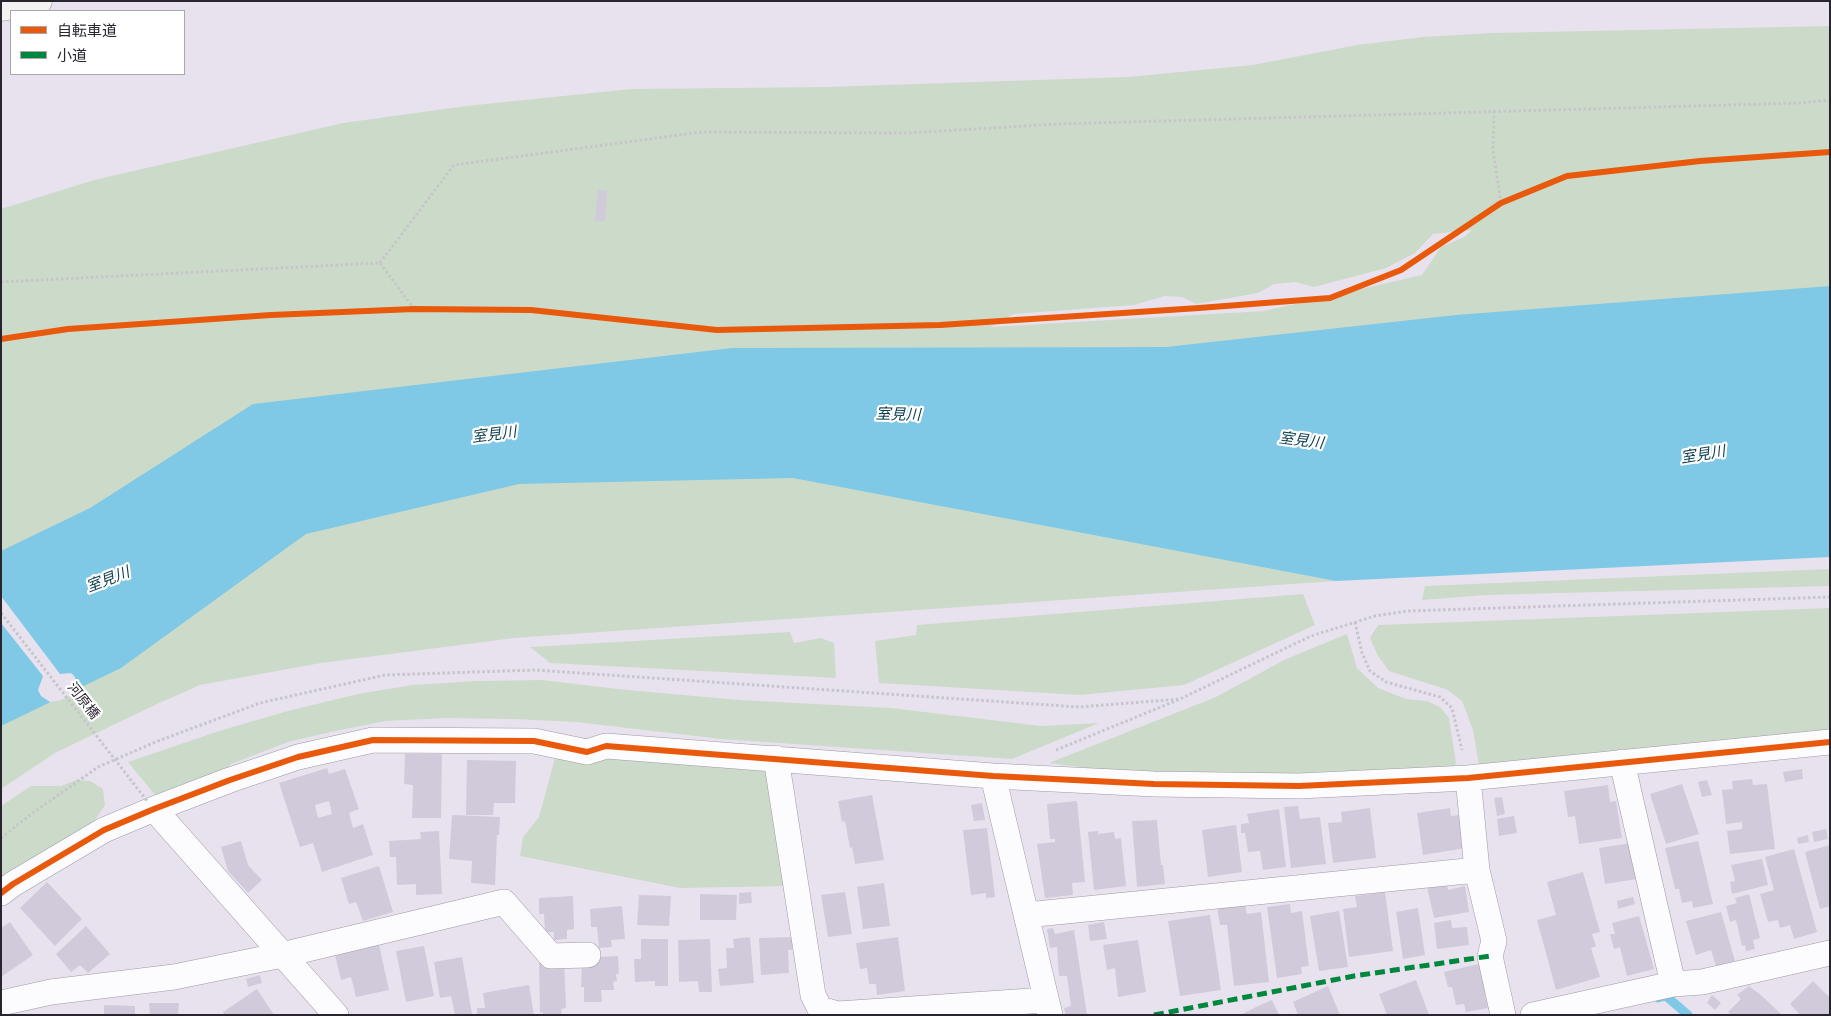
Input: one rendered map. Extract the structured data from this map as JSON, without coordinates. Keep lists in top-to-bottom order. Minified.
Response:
{"streets":{"path":["河原橋"]},"water":["室見川"],"legend":["自転車道","小道"]}
